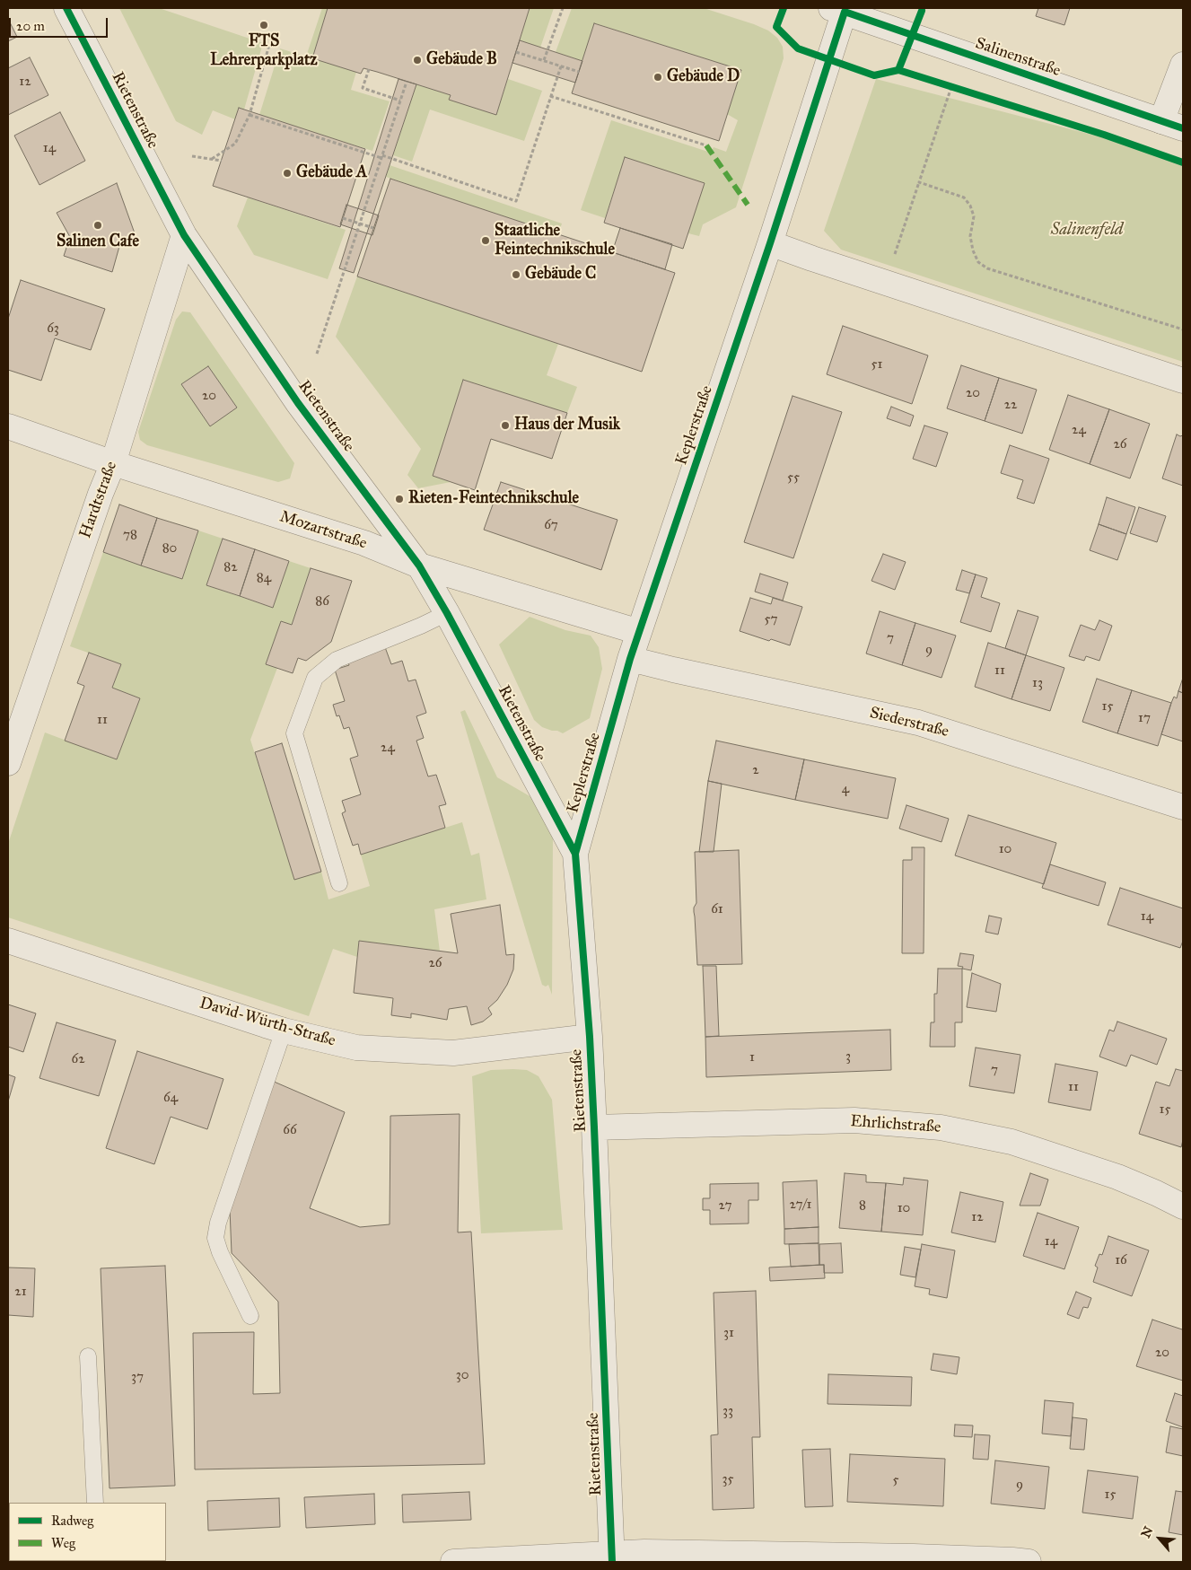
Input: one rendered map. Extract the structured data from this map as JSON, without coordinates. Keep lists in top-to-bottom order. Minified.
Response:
{"streets":{"street":["Salinenstraße","Rietenstraße","Keplerstraße","Hardtstraße","Mozartstraße","Siederstraße","David-Würth-Straße","Ehrlichstraße"]},"crossings":[["Salinenstraße","Keplerstraße"],["Rietenstraße","Keplerstraße"],["Rietenstraße","Hardtstraße"],["Rietenstraße","Mozartstraße"],["Rietenstraße","David-Würth-Straße"],["Rietenstraße","Ehrlichstraße"],["Keplerstraße","Mozartstraße"],["Keplerstraße","Siederstraße"],["Hardtstraße","Mozartstraße"]],"parks":["Salinenfeld"],"places":["FTS Lehrerparkplatz","Gebäude B","Gebäude D","Gebäude A","Salinen Cafe","Staatliche Feintechnikschule","Gebäude C","Haus der Musik","Rieten-Feintechnikschule"],"house_numbers":["12","14","63","51","20","20","22","24","26","55","67","78","80","82","84","86","57","7","9","11","13","15","17","11","24","2","4","10","61","14","26","3","1","62","7","11","64","15","66","27/1","27","8","10","12","14","16","21","31","20","30","37","33","35","5","9","15"],"legend":["Radweg","Weg"],"scale_bar":"20 m","north":"top left"}
